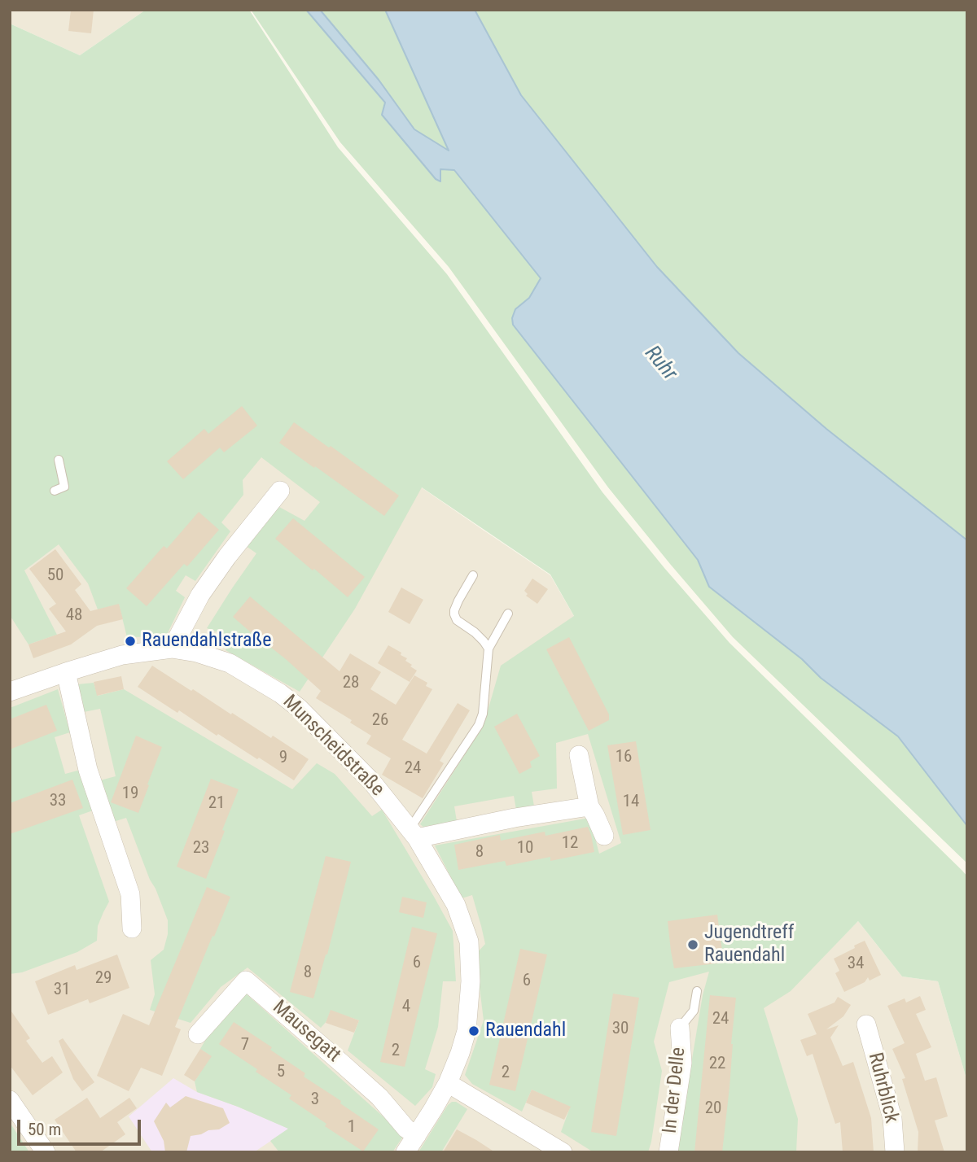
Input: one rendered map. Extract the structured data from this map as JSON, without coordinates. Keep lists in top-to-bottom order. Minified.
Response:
{"streets":{"street":["Munscheidstraße","Mausegatt","Ruhrblick","In der Delle"]},"crossings":[["Munscheidstraße","Mausegatt"]],"water":["Ruhr"],"places":["Rauendahlstraße","Jugendtreff Rauendahl","Rauendahl"],"house_numbers":["50","48","28","26","16","9","24","19","33","14","21","12","23","10","8","6","34","8","29","6","31","4","24","30","7","2","22","5","2","3","20","1"],"scale_bar":"50 m"}
